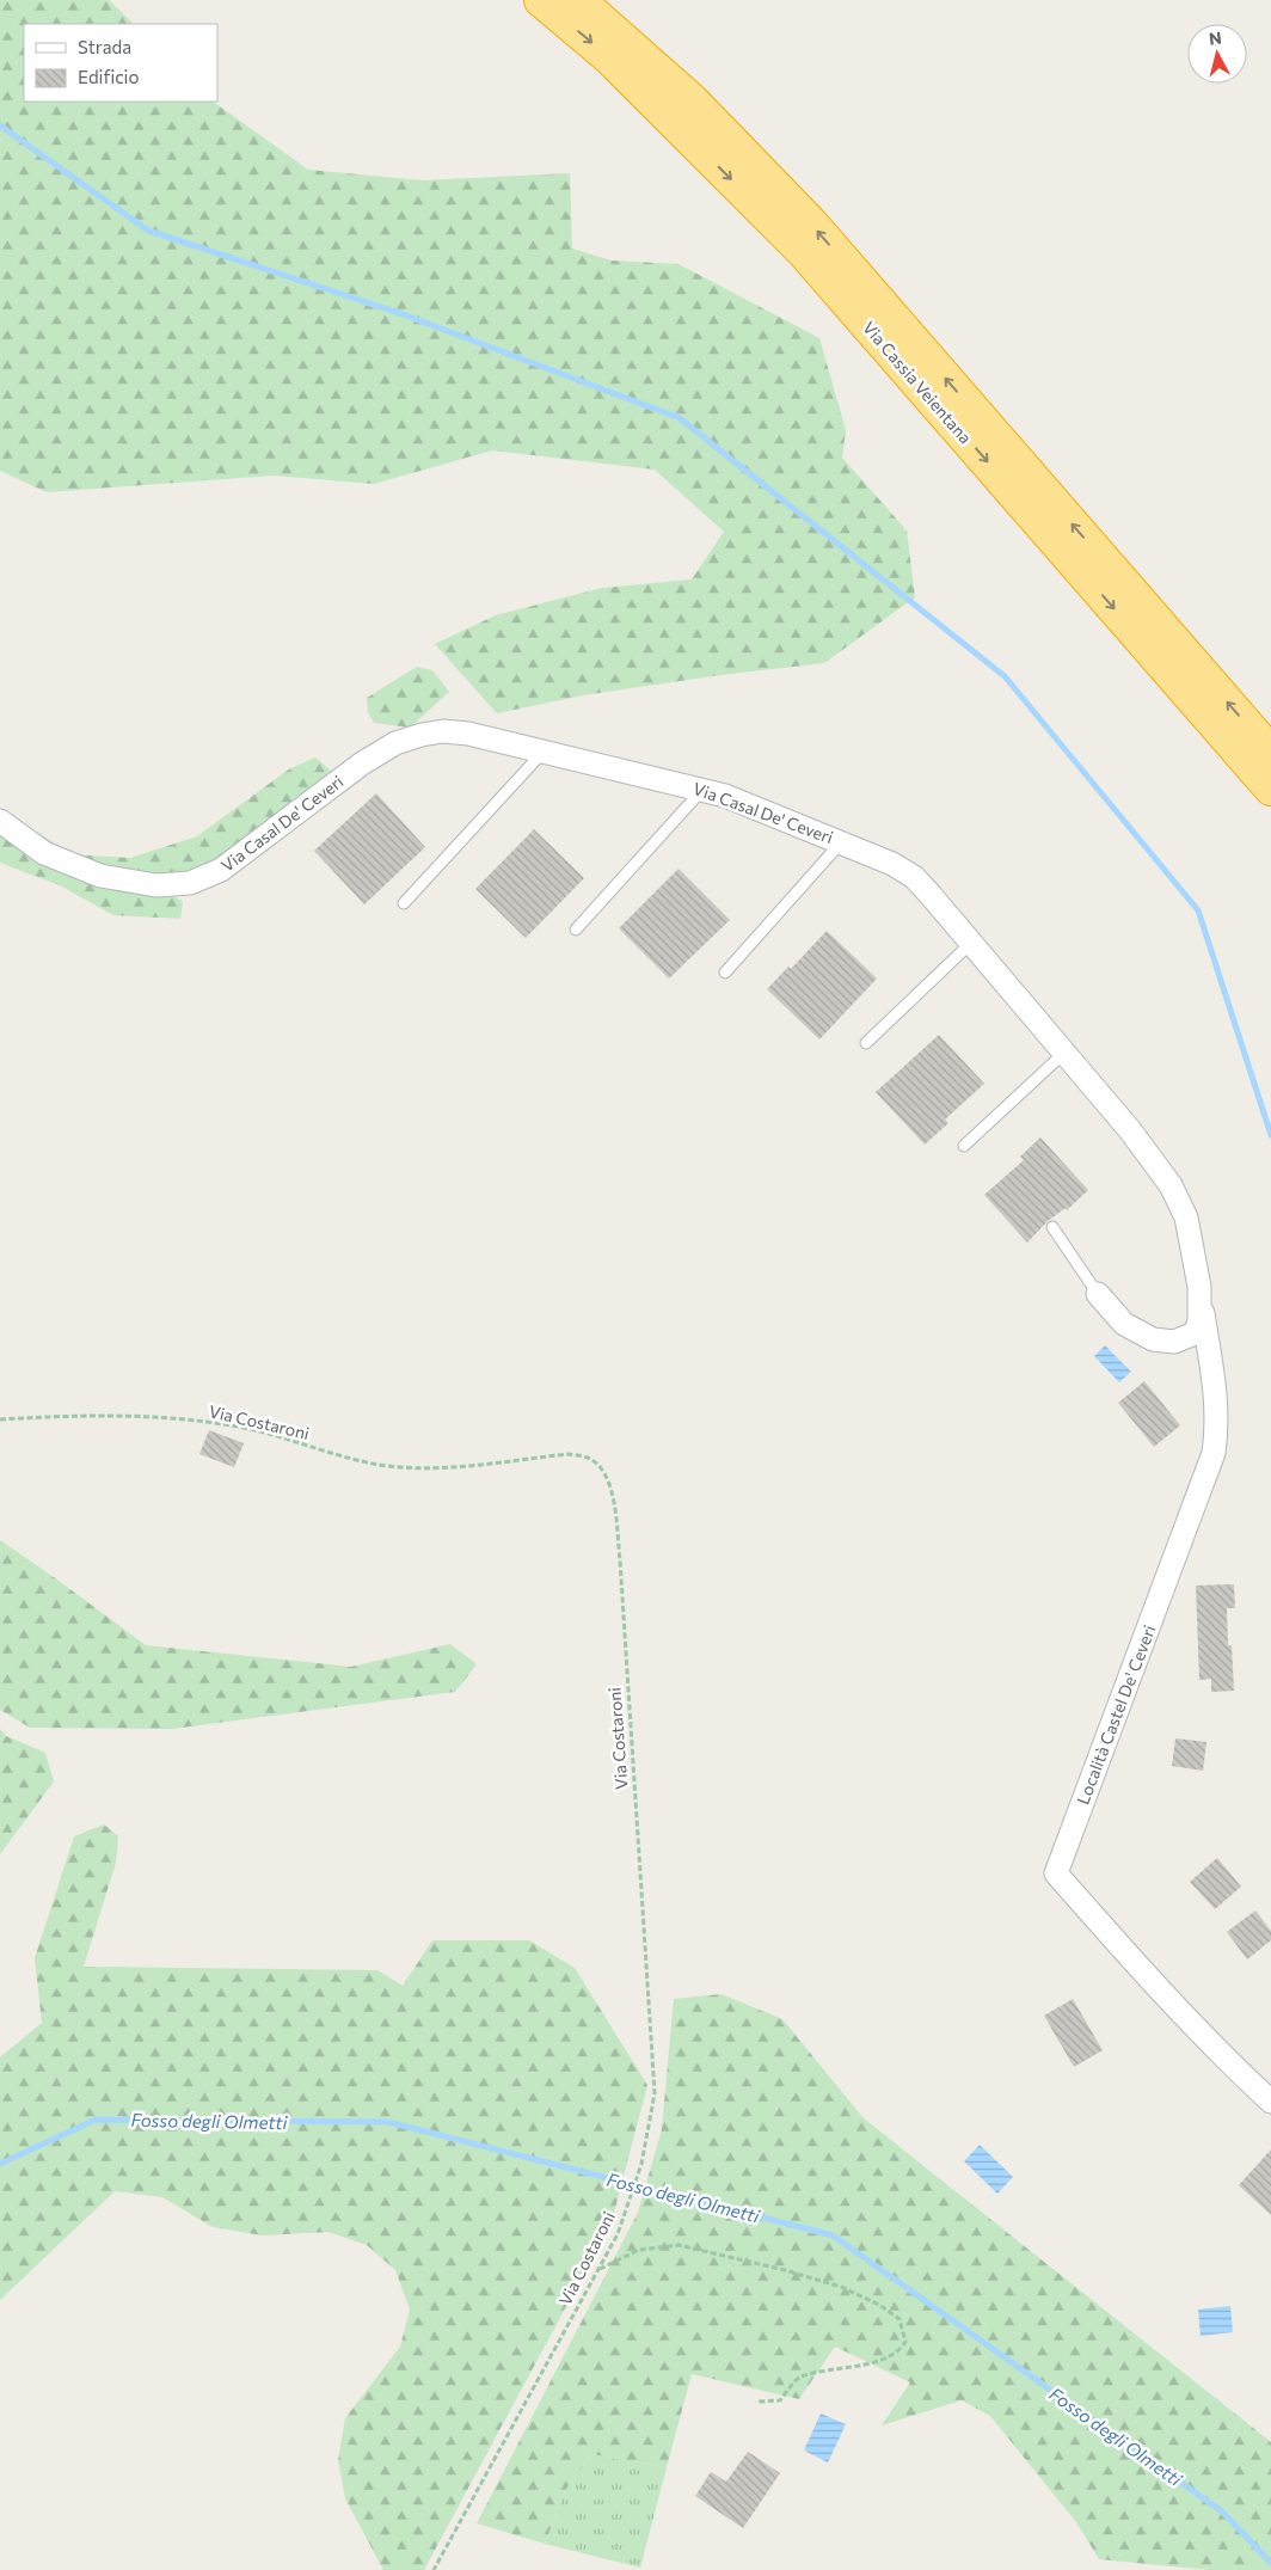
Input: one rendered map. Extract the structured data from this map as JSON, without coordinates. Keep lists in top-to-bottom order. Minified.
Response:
{"streets":{"highway":["Via Cassia Veientana"],"street":["Via Casal De' Ceveri","Località Castel De' Ceveri"],"path":["Via Costaroni"]},"crossings":[["Via Casal De' Ceveri","Località Castel De' Ceveri"]],"water":["Fosso degli Olmetti"],"legend":["Strada","Edificio"],"north":"top"}
